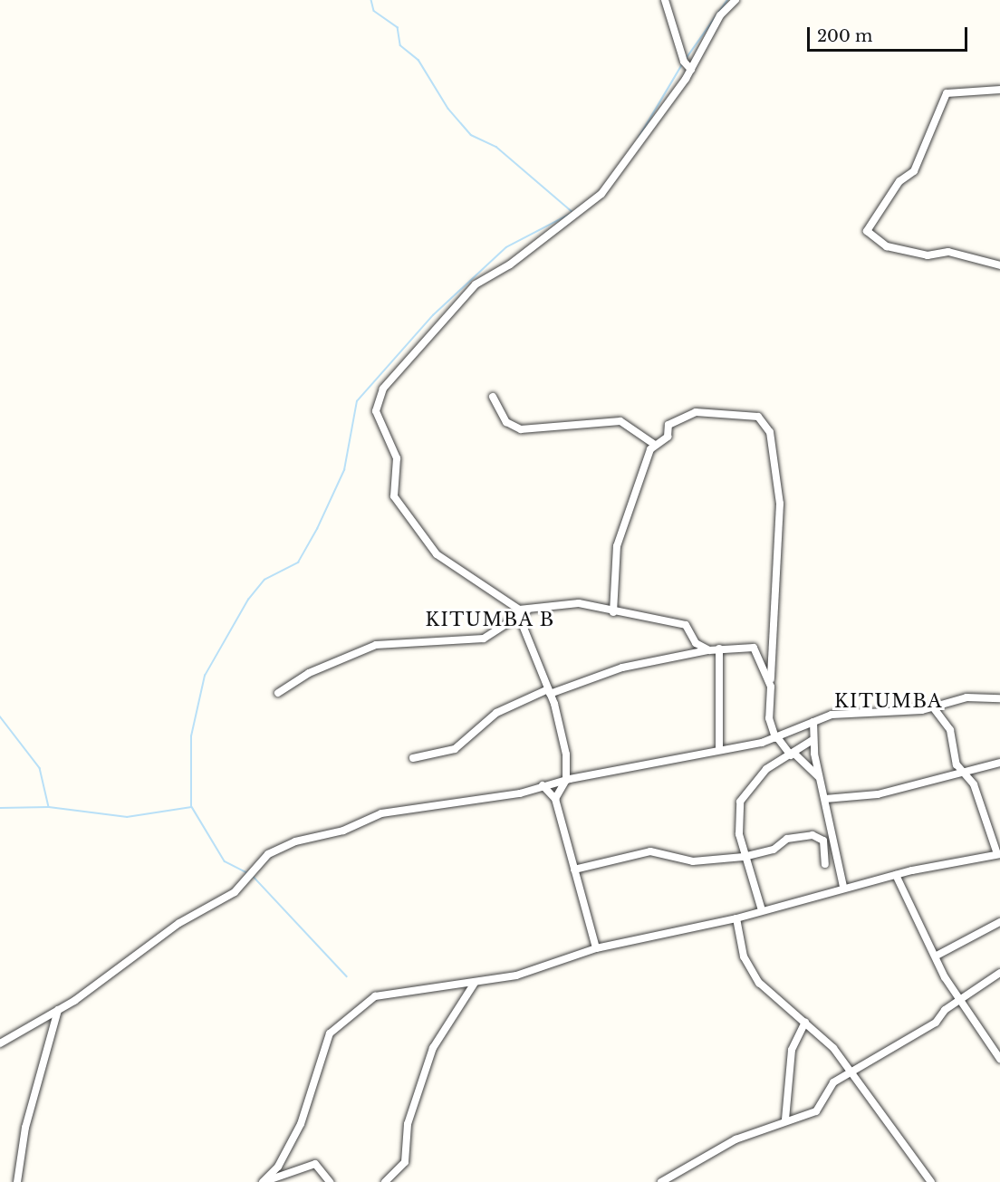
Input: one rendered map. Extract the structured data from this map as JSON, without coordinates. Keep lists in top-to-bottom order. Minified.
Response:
{"districts":["KITUMBA B","KITUMBA"],"scale_bar":"200 m"}
